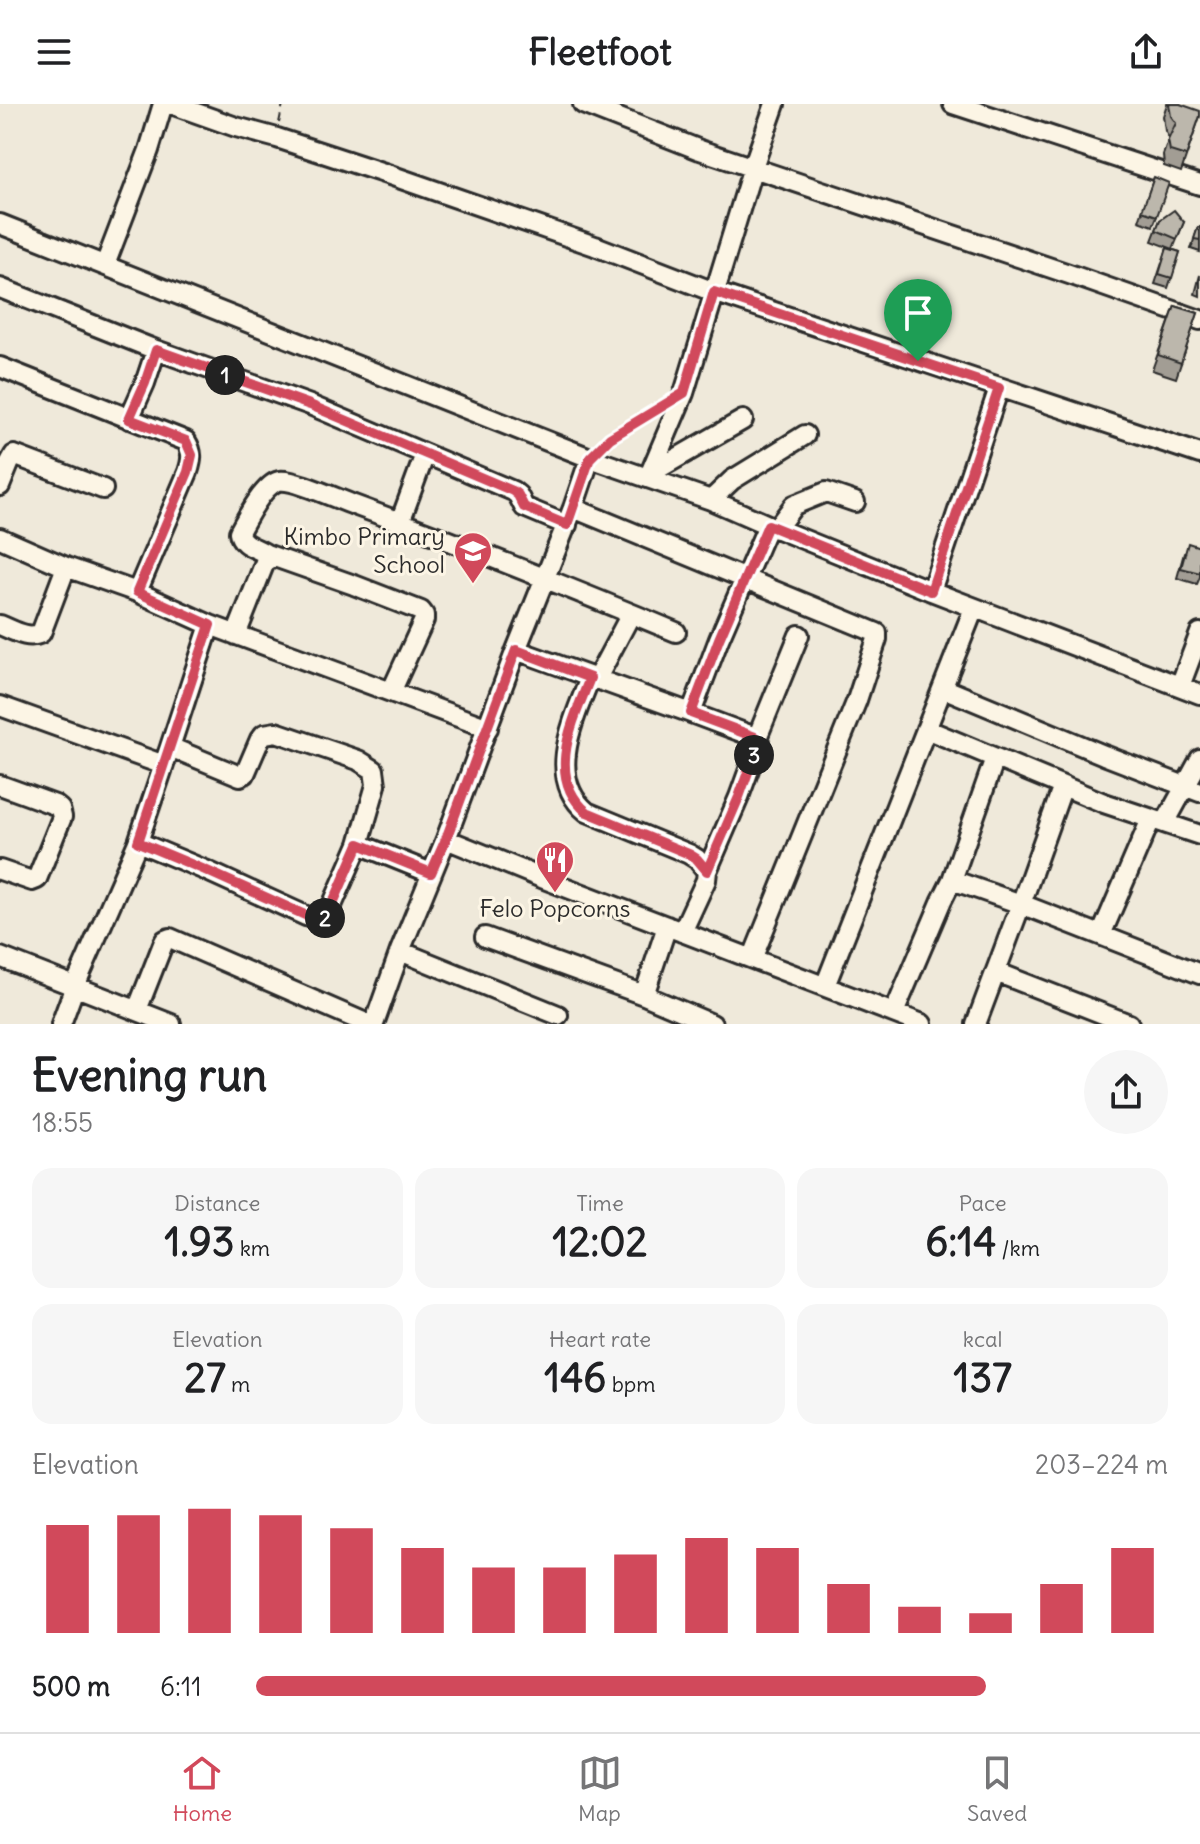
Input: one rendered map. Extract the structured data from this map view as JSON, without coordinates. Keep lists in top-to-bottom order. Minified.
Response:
{"places":{"school or university":["Kimbo Primary School"],"restaurant":["Felo Popcorns"]},"page":{"header":"Fleetfoot","pins":["1","3","2"],"heading":["Evening run","18:55"],"stats":[["Distance","1.93 km"],["Time","12:02"],["Pace","6:14 /km"],["Elevation","27 m"],["Heart rate","146 bpm"],["kcal","137"]],"chart":["Elevation","203–224 m"],"list":[{"name":"500 m","note":"6:11"}],"tabs":["Home","Map","Saved"]}}
